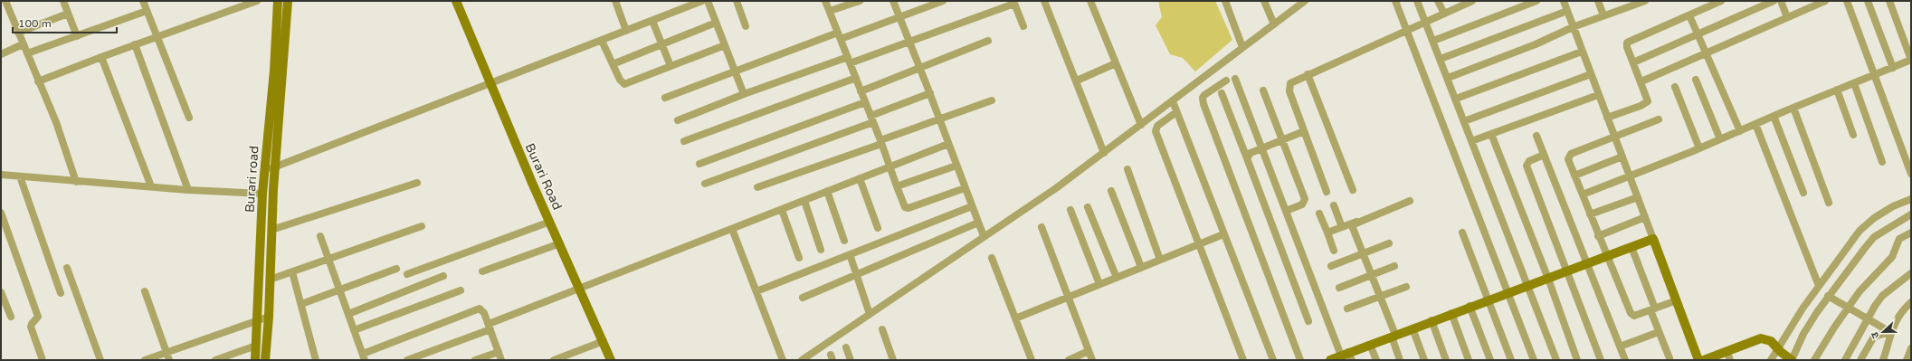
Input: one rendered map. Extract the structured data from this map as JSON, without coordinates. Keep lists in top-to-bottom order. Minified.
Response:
{"streets":{"main road":["Burari Road","Burari road"]},"scale_bar":"100 m","north":"left"}
